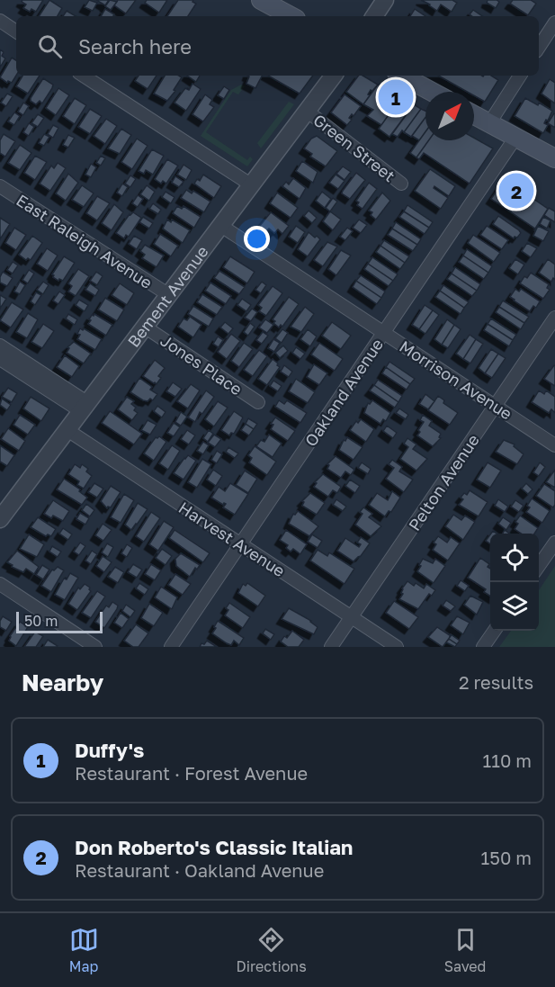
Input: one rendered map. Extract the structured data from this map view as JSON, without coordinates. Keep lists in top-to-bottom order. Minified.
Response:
{"streets":{"street":["Green Street","East Raleigh Avenue","Bement Avenue","Jones Place","Morrison Avenue","Oakland Avenue","Pelton Avenue","Harvest Avenue"]},"crossings":[["Green Street","Bement Avenue"],["East Raleigh Avenue","Bement Avenue"],["Bement Avenue","Jones Place"],["Bement Avenue","Morrison Avenue"],["Bement Avenue","Harvest Avenue"],["Morrison Avenue","Oakland Avenue"],["Morrison Avenue","Pelton Avenue"],["Oakland Avenue","Harvest Avenue"],["Pelton Avenue","Harvest Avenue"]],"scale_bar":"50 m","north":"top right","page":{"search":"Search here","pins":["1","2"],"scale":"50 m","heading":["Nearby","2 results"],"list":[{"mark":"1","name":"Duffy's","note":"Restaurant · Forest Avenue","value":"110 m"},{"mark":"2","name":"Don Roberto's Classic Italian","note":"Restaurant · Oakland Avenue","value":"150 m"}],"nav":["Map","Directions","Saved"]}}
